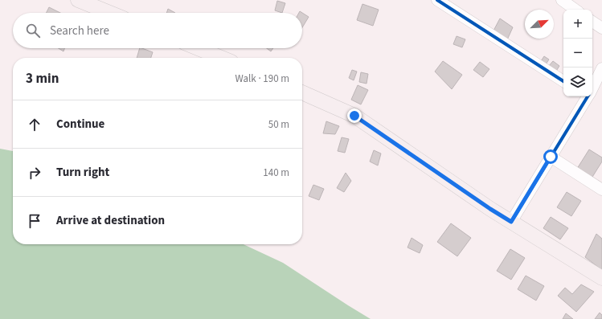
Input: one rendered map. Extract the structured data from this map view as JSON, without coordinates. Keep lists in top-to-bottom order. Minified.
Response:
{"north":"top right","page":{"map_buttons":["+","−"],"search":"Search here","heading":["3 min","Walk · 190 m"],"list":[["Continue","50 m"],["Turn right","140 m"],"Arrive at destination"]}}
